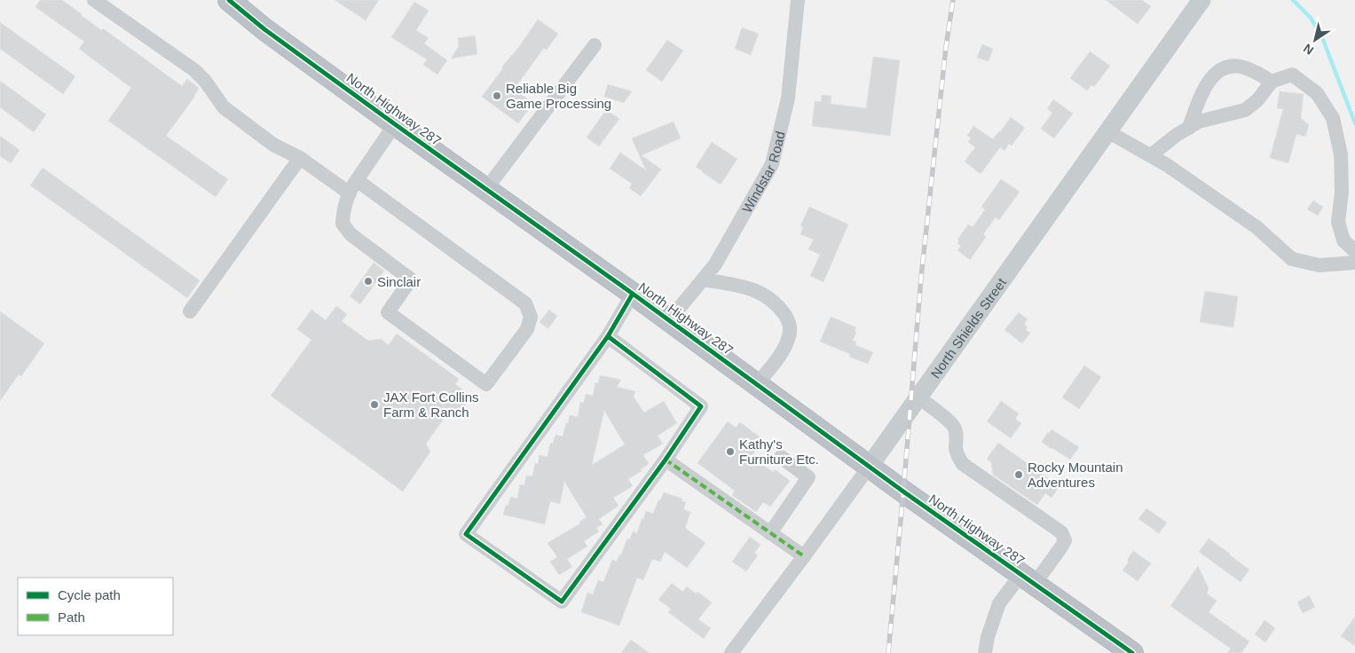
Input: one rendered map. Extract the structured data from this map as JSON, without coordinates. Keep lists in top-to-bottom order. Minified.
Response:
{"streets":{"highway":["North Highway 287"],"main road":["North Shields Street"],"street":["Windstar Road"]},"crossings":[["North Highway 287","Windstar Road"],["North Highway 287","North Shields Street"]],"places":["Reliable Big Game Processing","Sinclair","JAX Fort Collins Farm & Ranch","Kathy's Furniture Etc.","Rocky Mountain Adventures"],"legend":["Cycle path","Path"],"north":"bottom left"}
